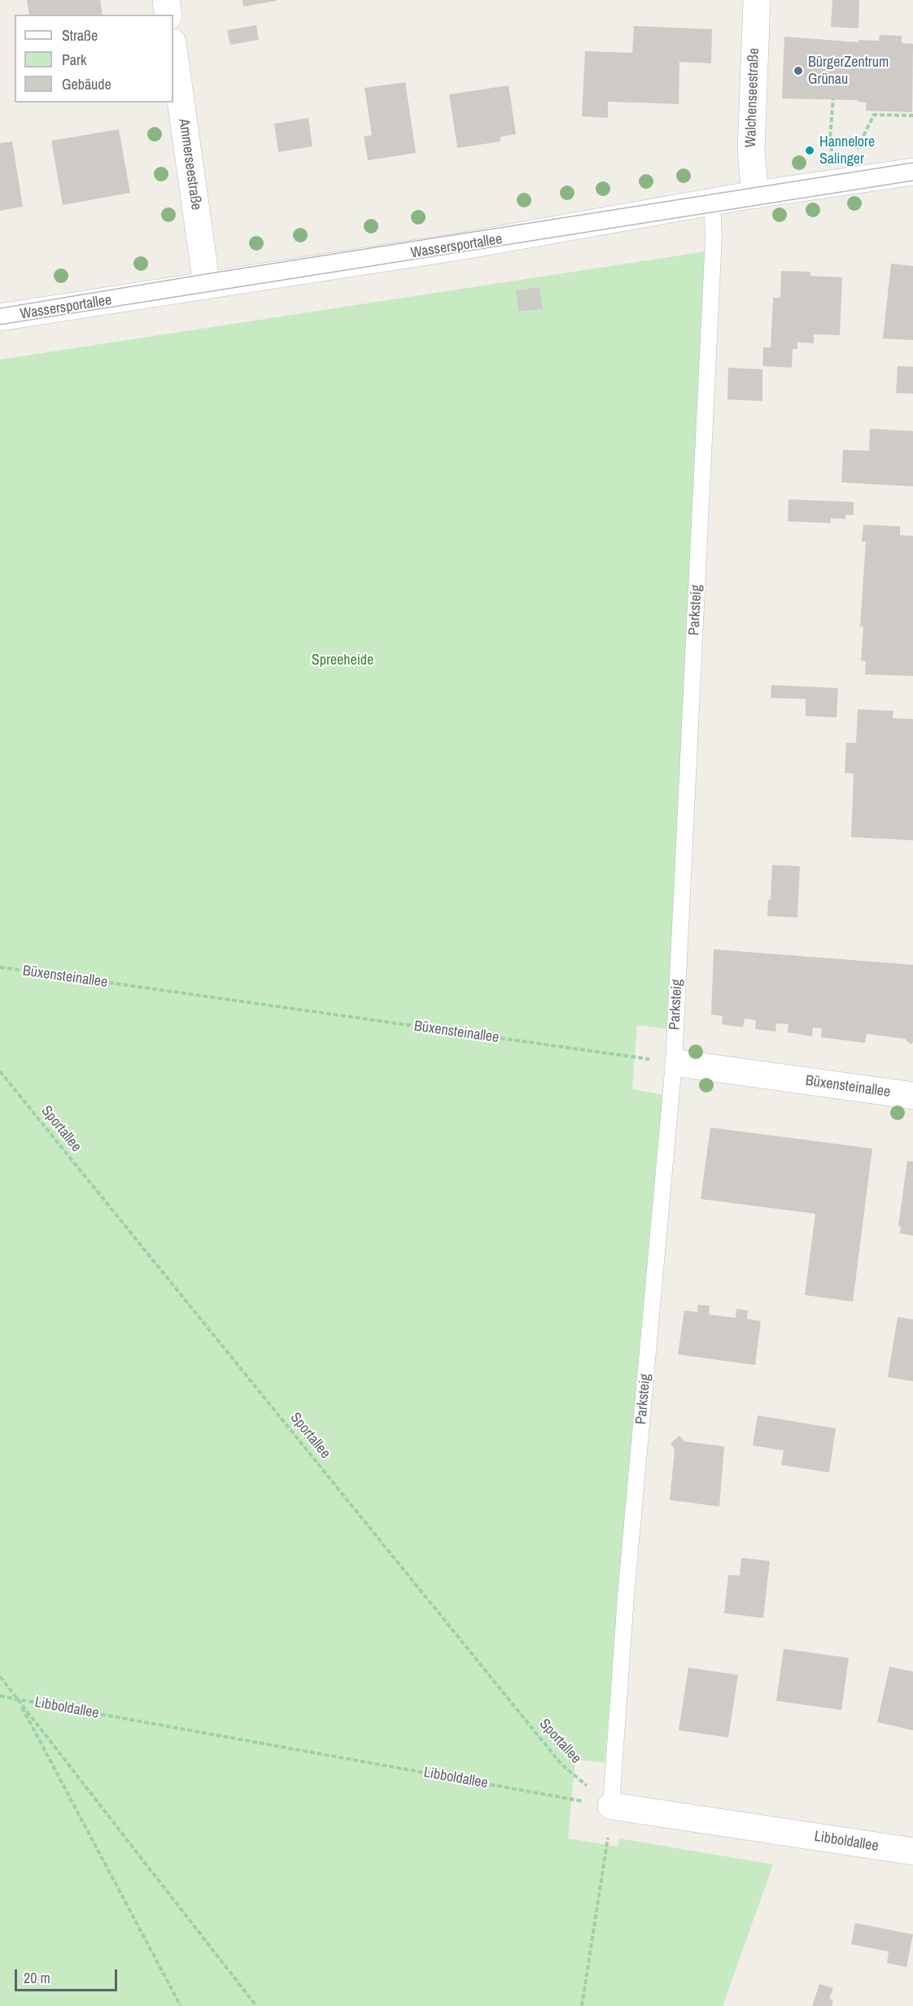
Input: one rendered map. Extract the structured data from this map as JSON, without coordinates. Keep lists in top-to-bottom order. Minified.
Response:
{"streets":{"street":["Walchenseestraße","Ammerseestraße","Wassersportallee","Büxensteinallee","Libboldallee"],"lane":["Parksteig"],"path":["Sportallee"]},"crossings":[["Walchenseestraße","Wassersportallee"],["Ammerseestraße","Wassersportallee"],["Wassersportallee","Parksteig"],["Parksteig","Büxensteinallee"],["Parksteig","Sportallee"],["Parksteig","Libboldallee"],["Sportallee","Libboldallee"]],"parks":["Spreeheide"],"places":["BürgerZentrum Grünau","Hannelore Salinger"],"legend":["Straße","Park","Gebäude"],"scale_bar":"20 m"}
